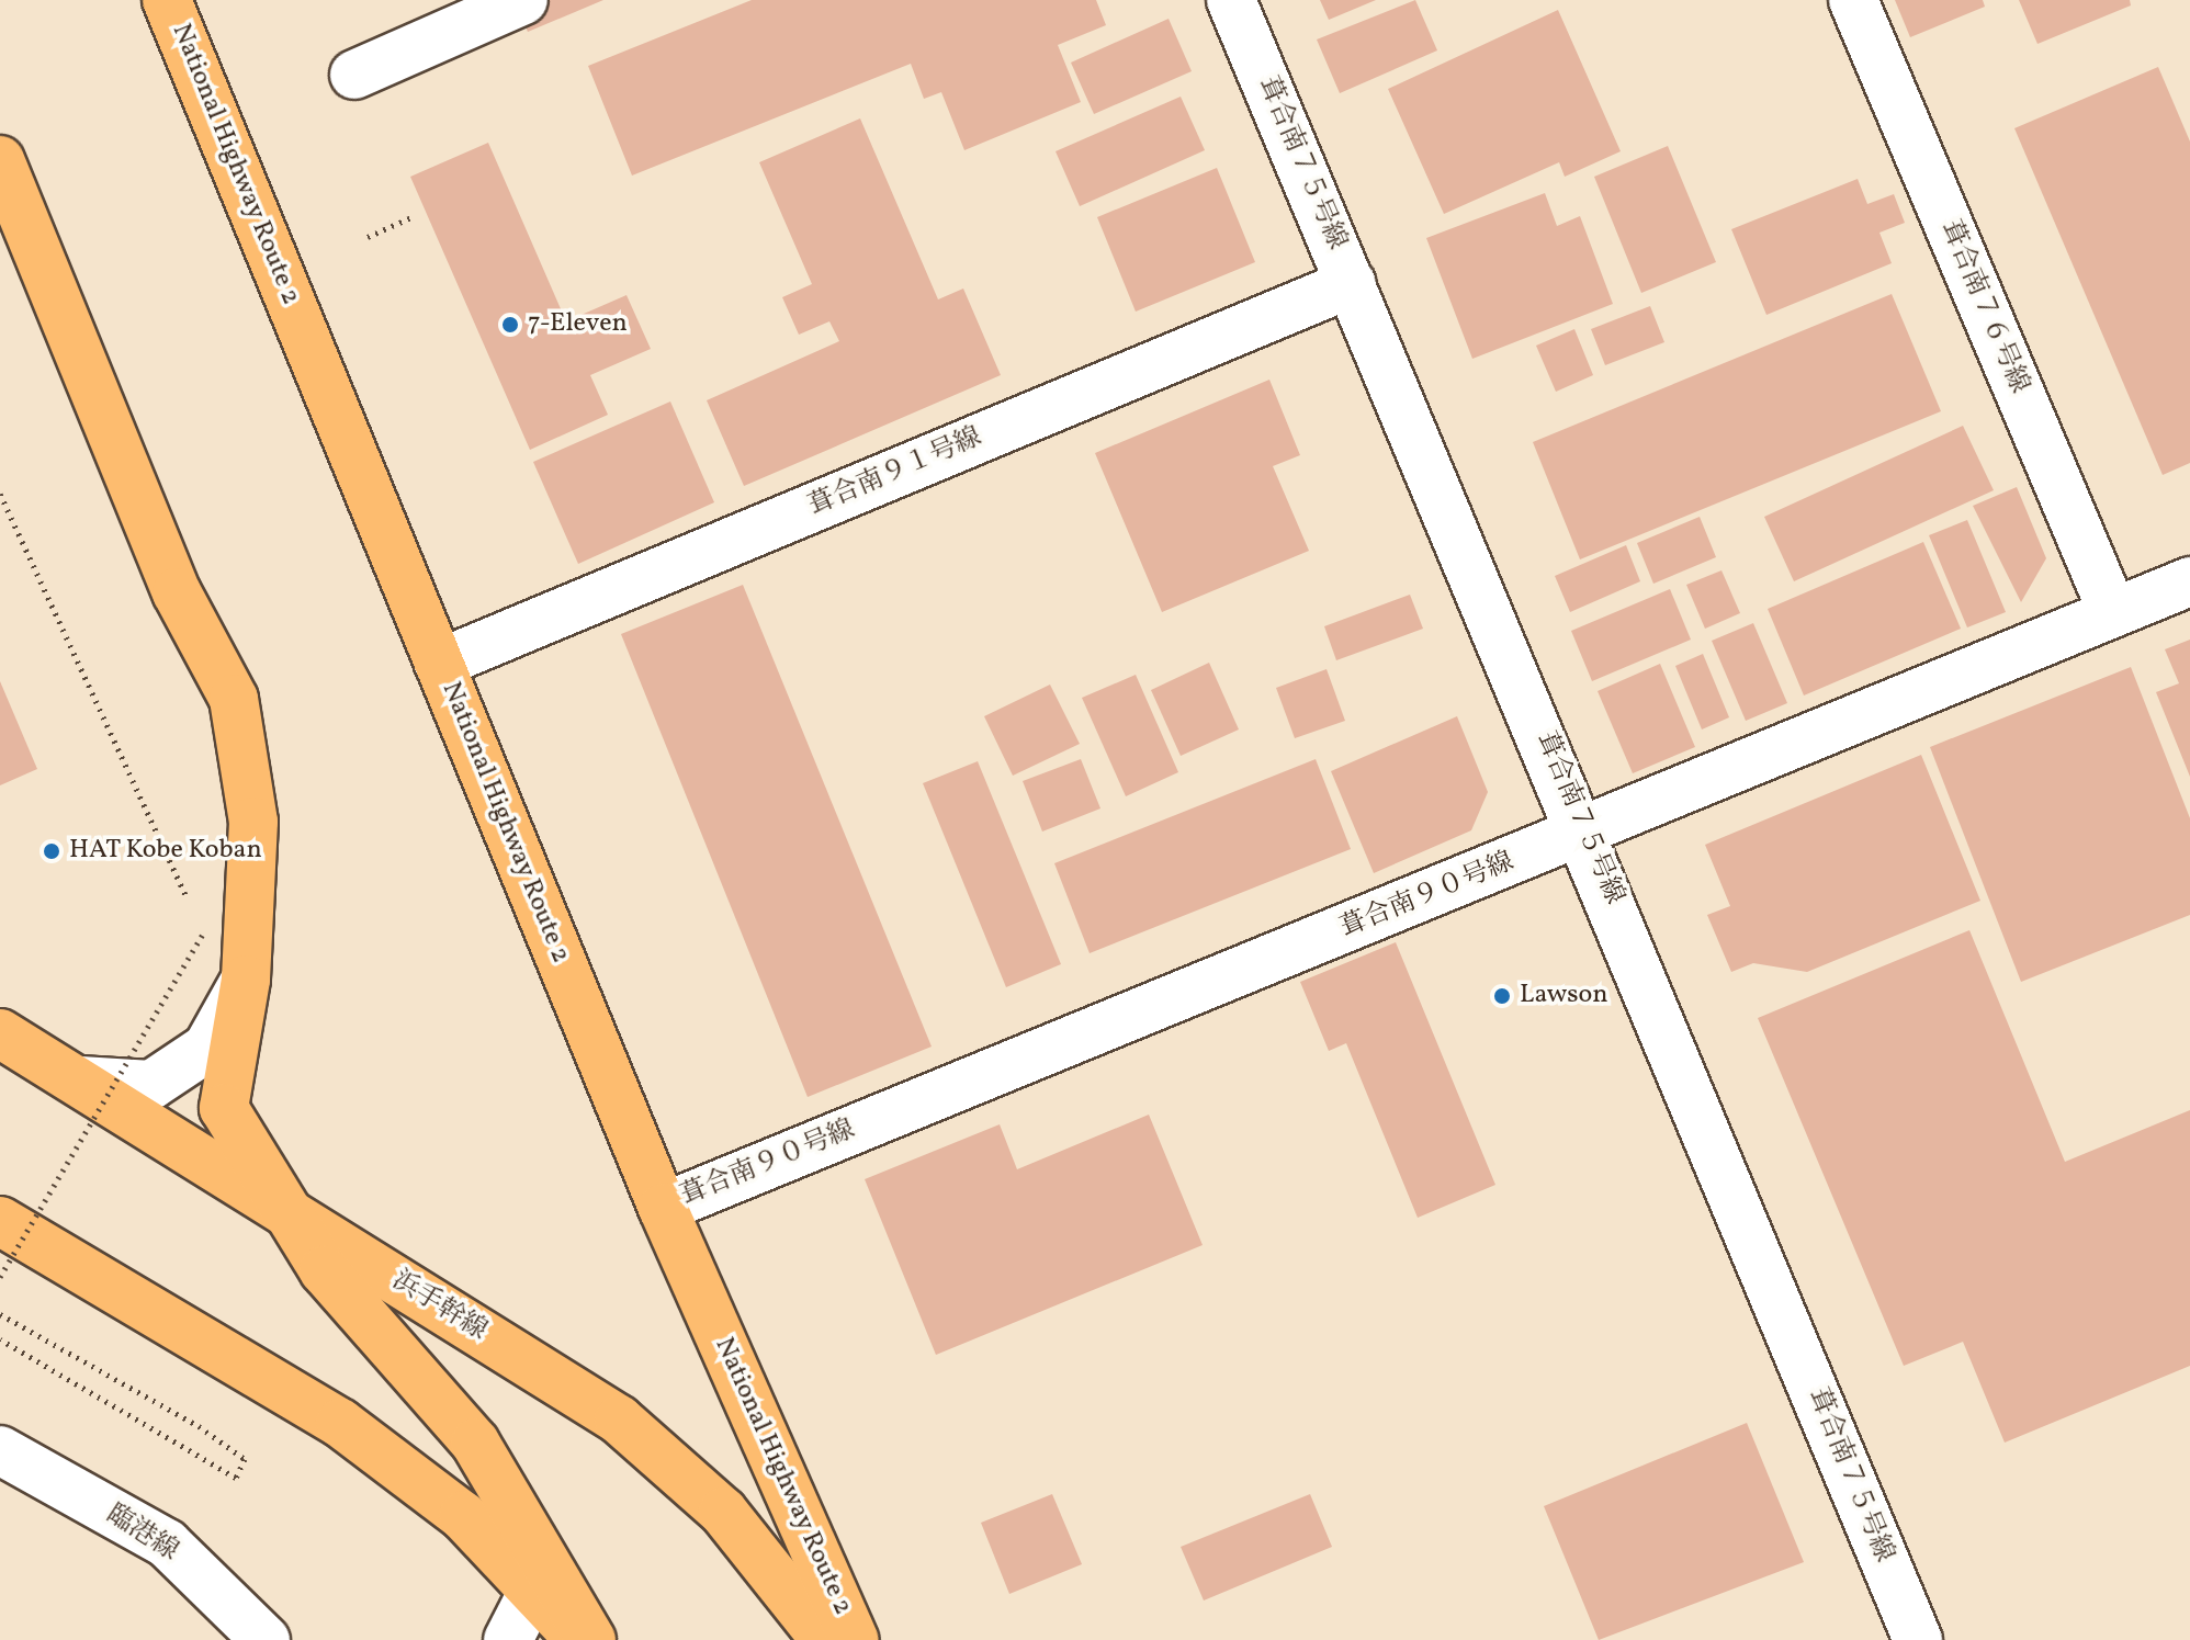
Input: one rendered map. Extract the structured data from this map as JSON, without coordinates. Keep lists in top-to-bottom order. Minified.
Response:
{"streets":{"main road":["National Highway Route 2","浜手幹線"],"street":["葺合南７５号線","葺合南７６号線","葺合南９１号線","葺合南９０号線","臨港線"]},"crossings":[["葺合南７５号線","葺合南９１号線"],["葺合南７５号線","葺合南９０号線"],["National Highway Route 2","葺合南９１号線"],["National Highway Route 2","葺合南９０号線"],["葺合南７６号線","葺合南９０号線"]],"places":["7-Eleven","HAT Kobe Koban","Lawson"]}
